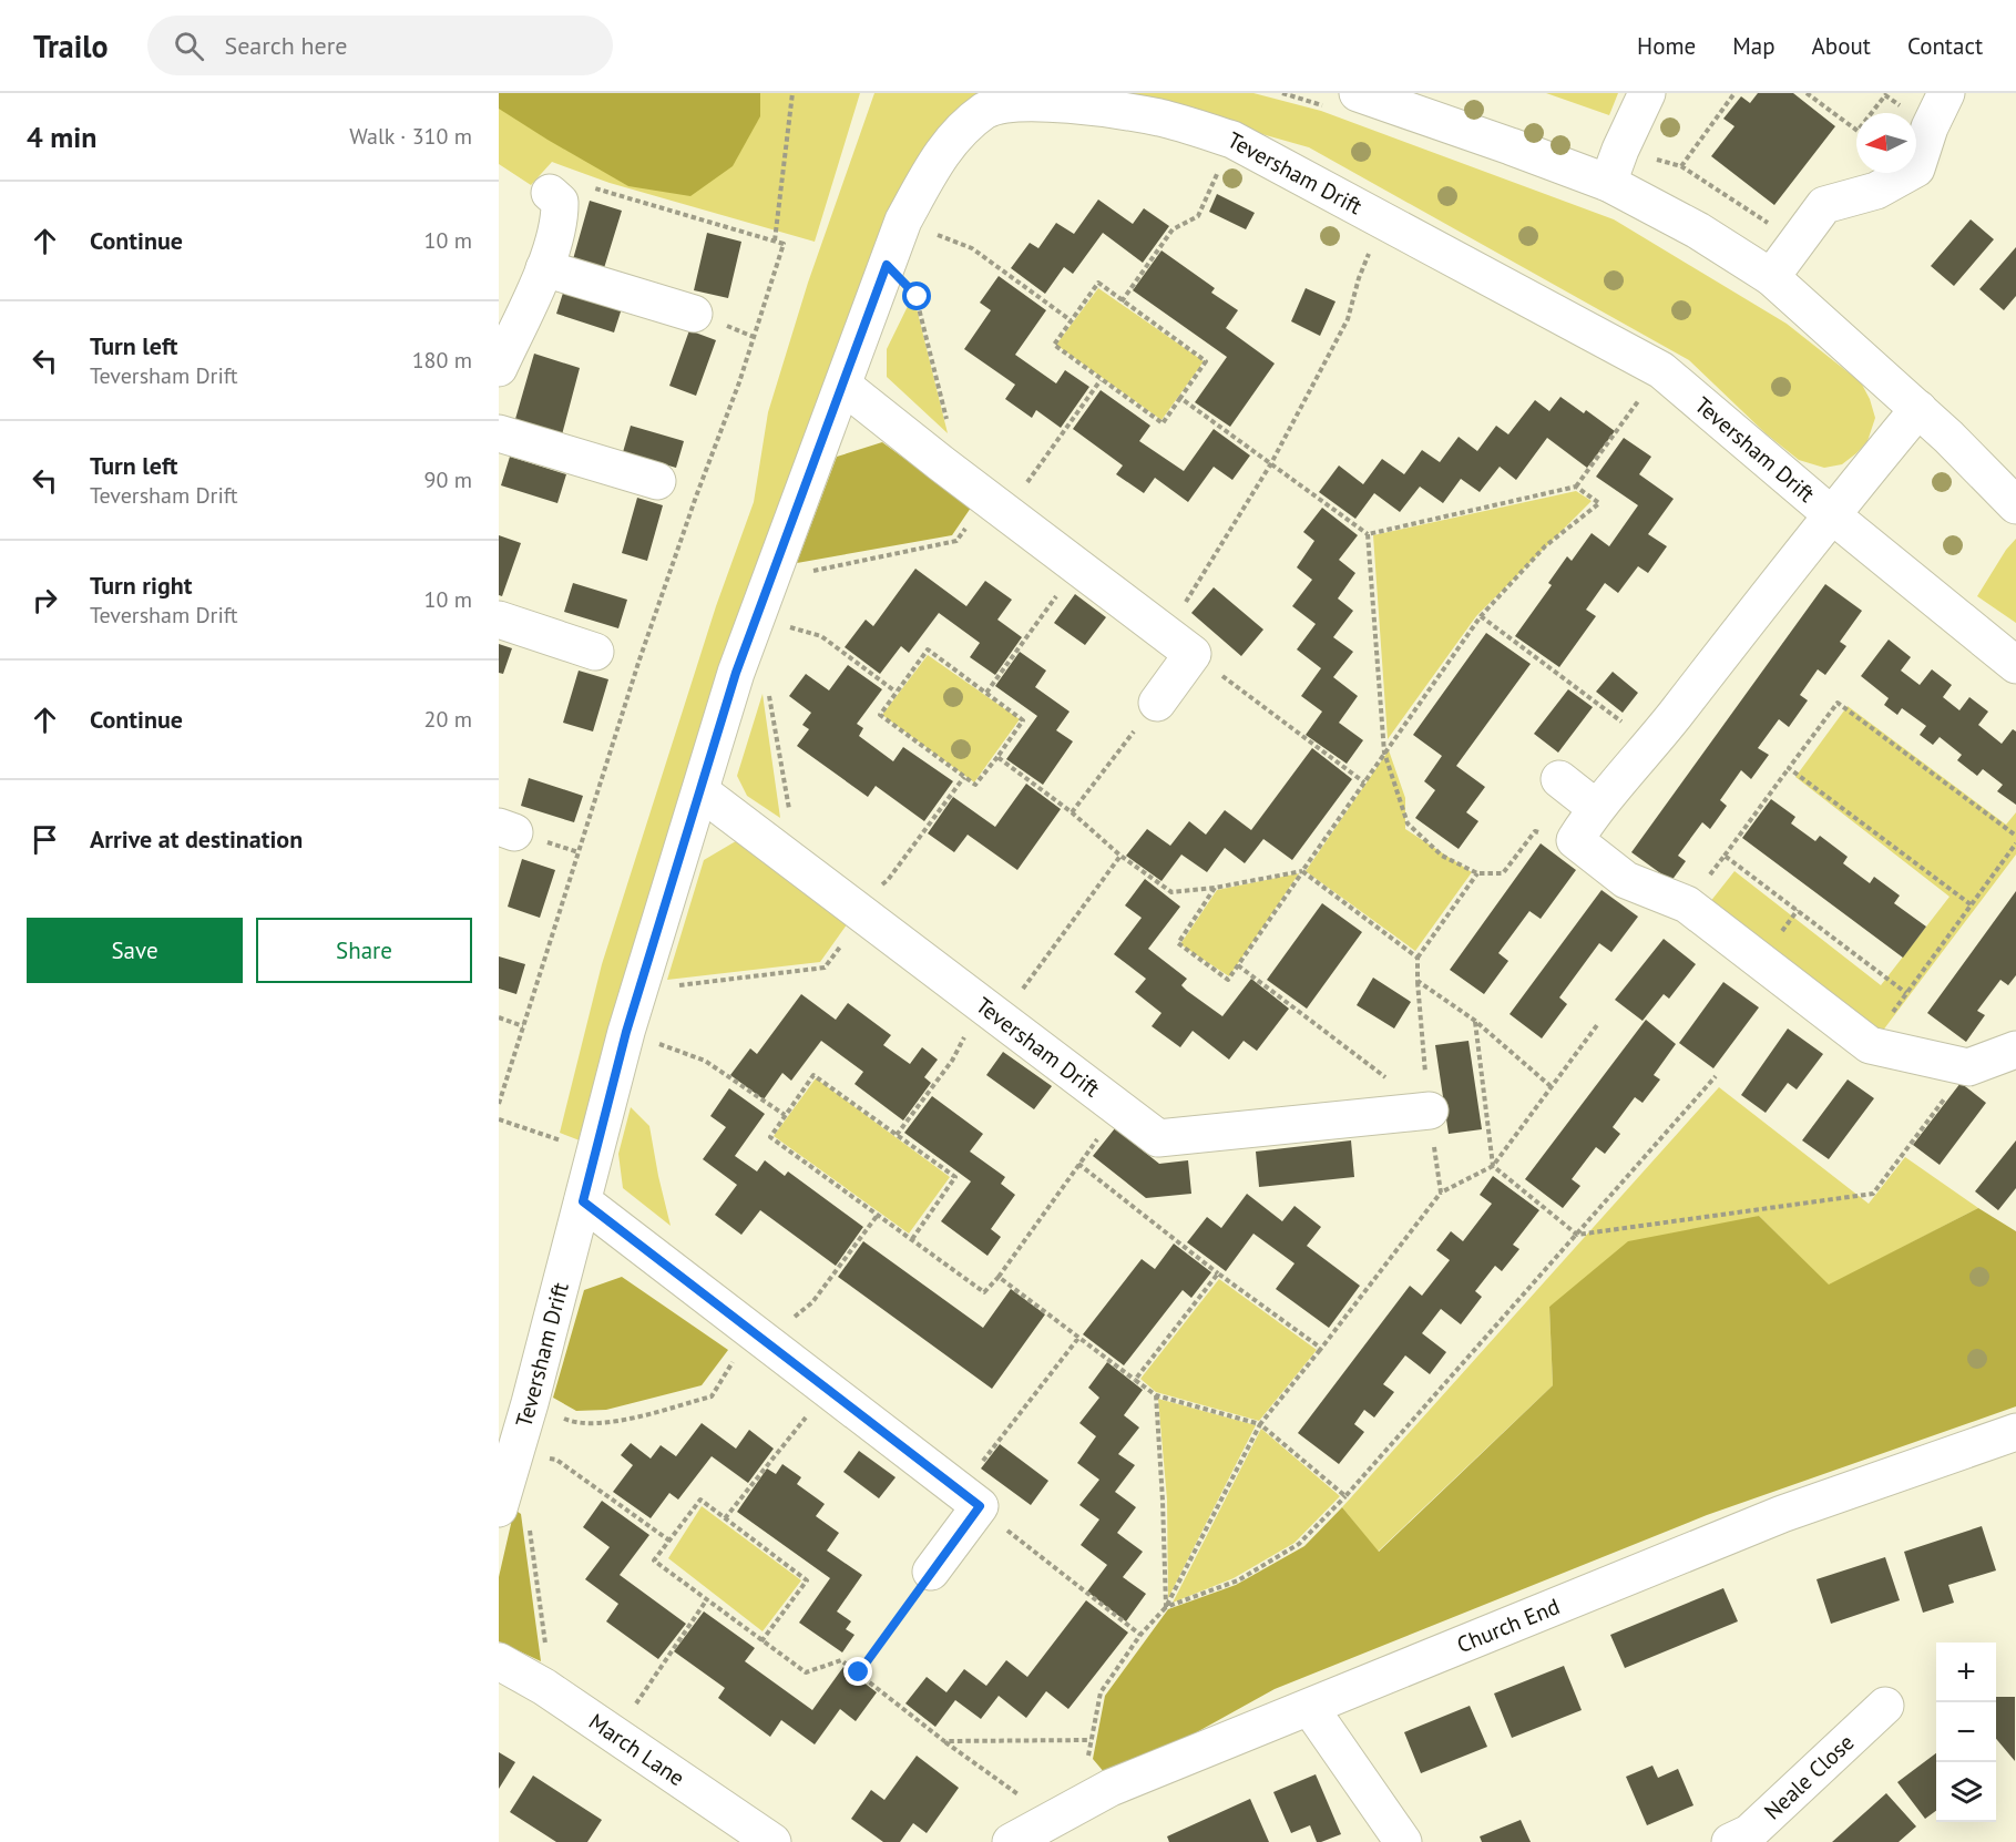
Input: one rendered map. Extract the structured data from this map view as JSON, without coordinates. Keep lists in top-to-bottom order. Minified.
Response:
{"streets":{"street":["Teversham Drift","Church End","March Lane","Neale Close"]},"north":"left","page":{"header":"Trailo","search":"Search here","nav":["Home","Map","About","Contact"],"heading":["4 min","Walk · 310 m"],"list":[["Continue","10 m"],["Turn left","Teversham Drift","180 m"],["Turn left","Teversham Drift","90 m"],["Turn right","Teversham Drift","10 m"],["Continue","20 m"],"Arrive at destination"],"buttons":["Save","Share"],"map_buttons":["+","−"]}}
